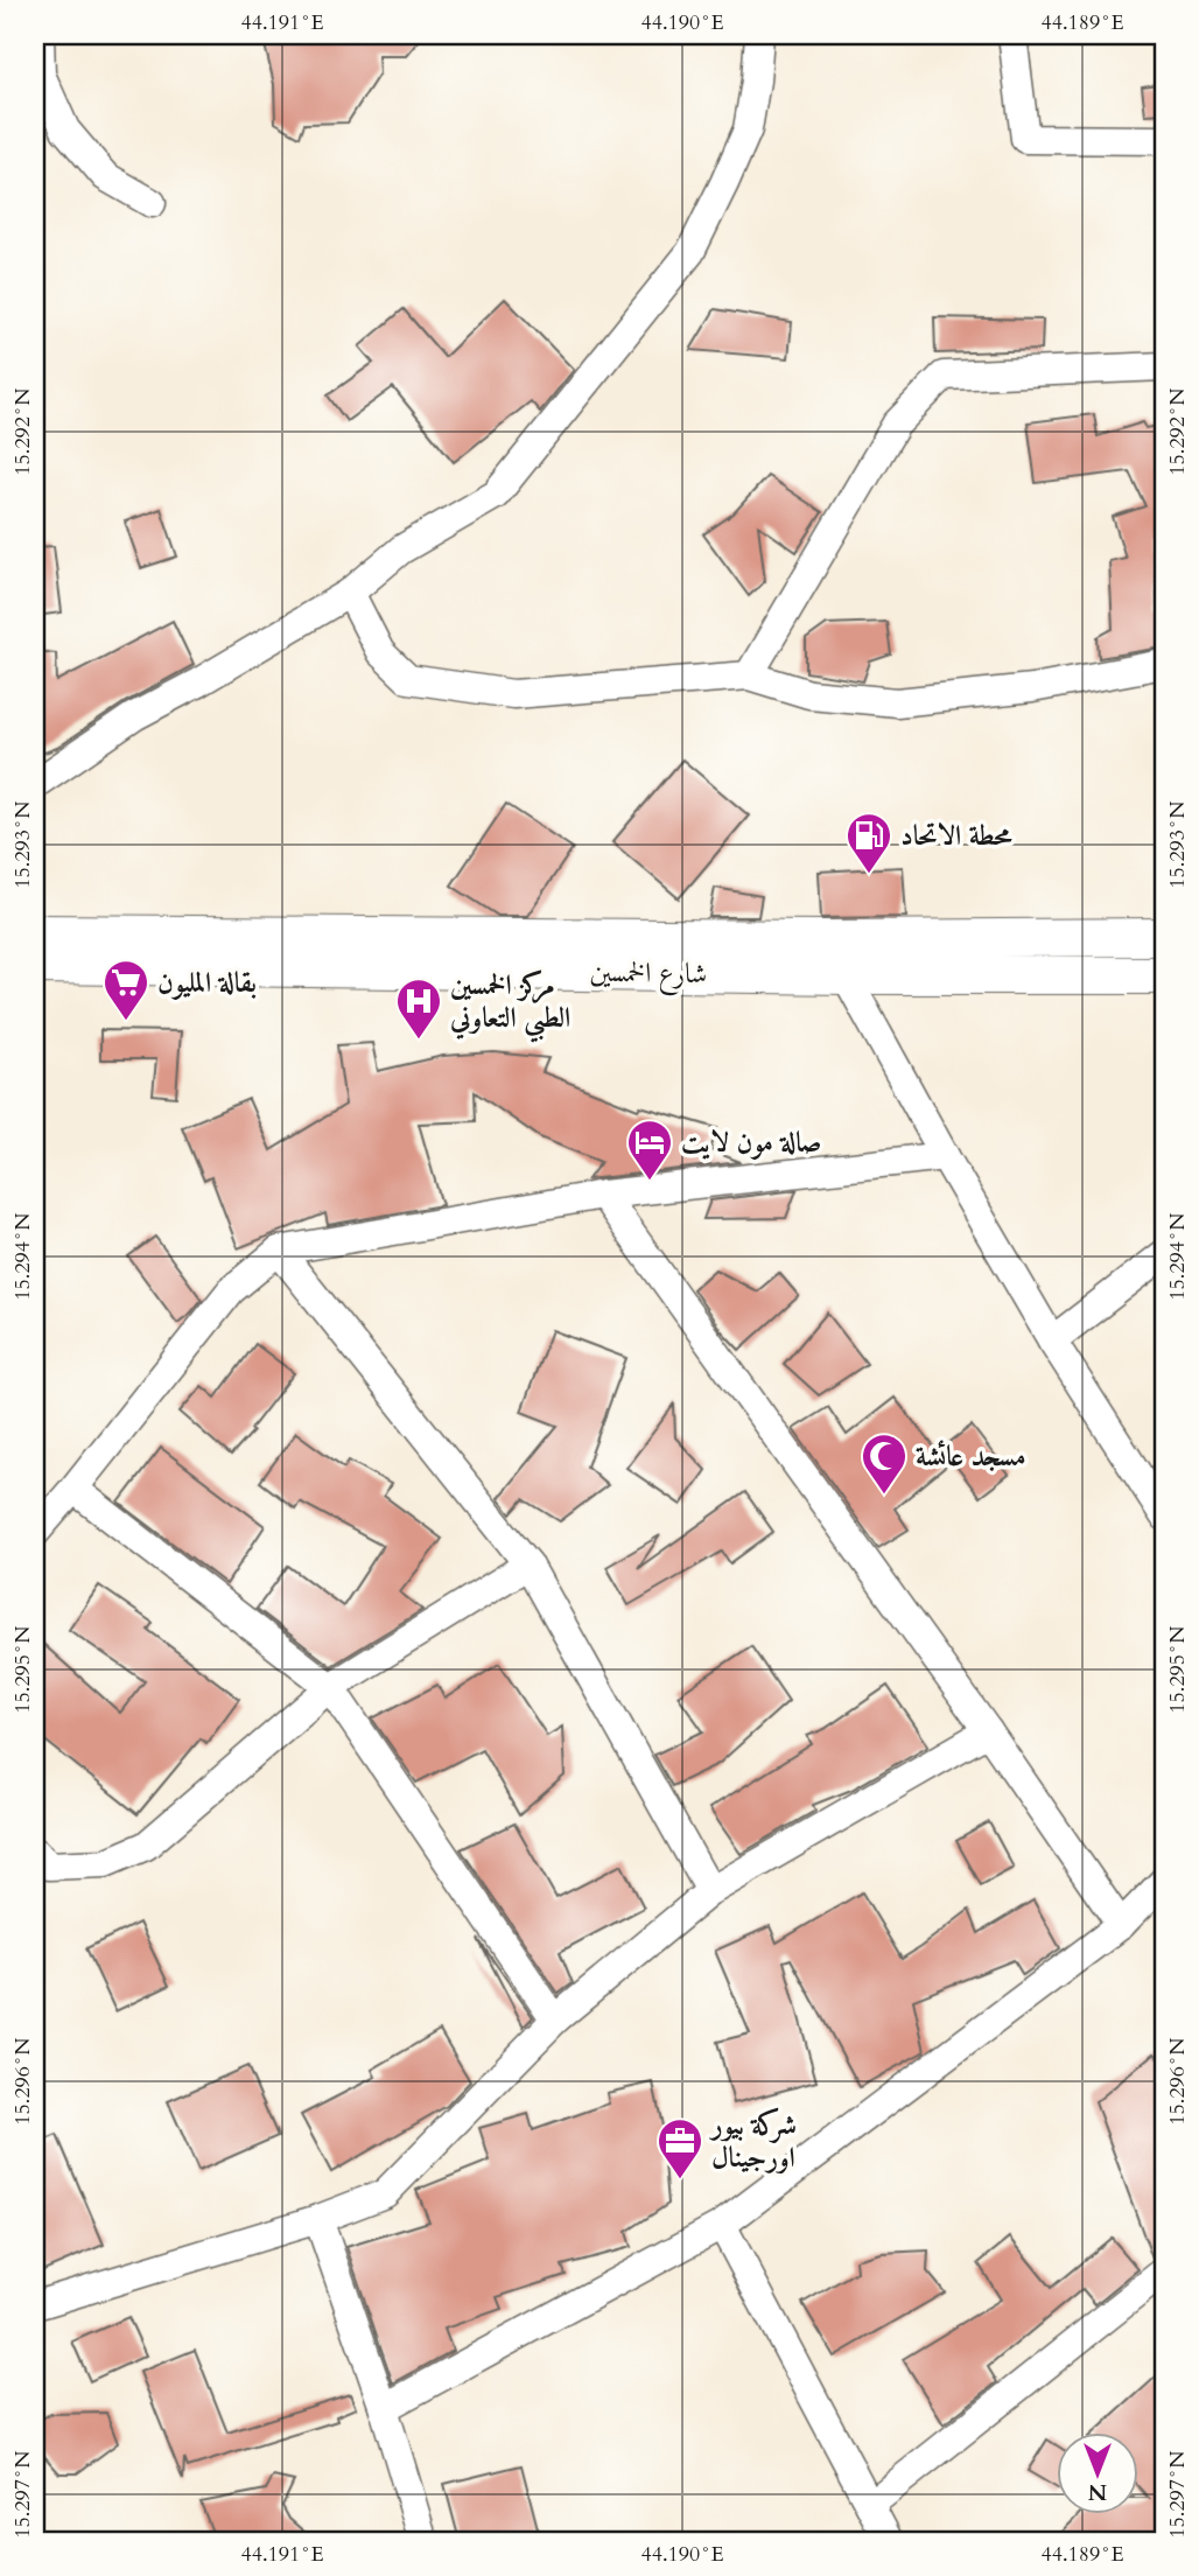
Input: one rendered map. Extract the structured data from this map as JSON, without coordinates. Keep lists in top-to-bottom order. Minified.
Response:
{"streets":{"main road":["شارع الخمسين"]},"places":{"fuel station":["محطة الاتحاد"],"supermarket":["بقالة المليون"],"hospital":["مركز الخمسين الطبي التعاوني"],"hotel":["صالة مون لايت"],"mosque":["مسجد عائشة"],"office":["شركة بيور اورجينال"]},"north":"bottom","coordinates":["44.191°E","44.190°E","44.189°E","15.292°N","15.293°N","15.294°N","15.295°N","15.296°N","15.297°N"]}
